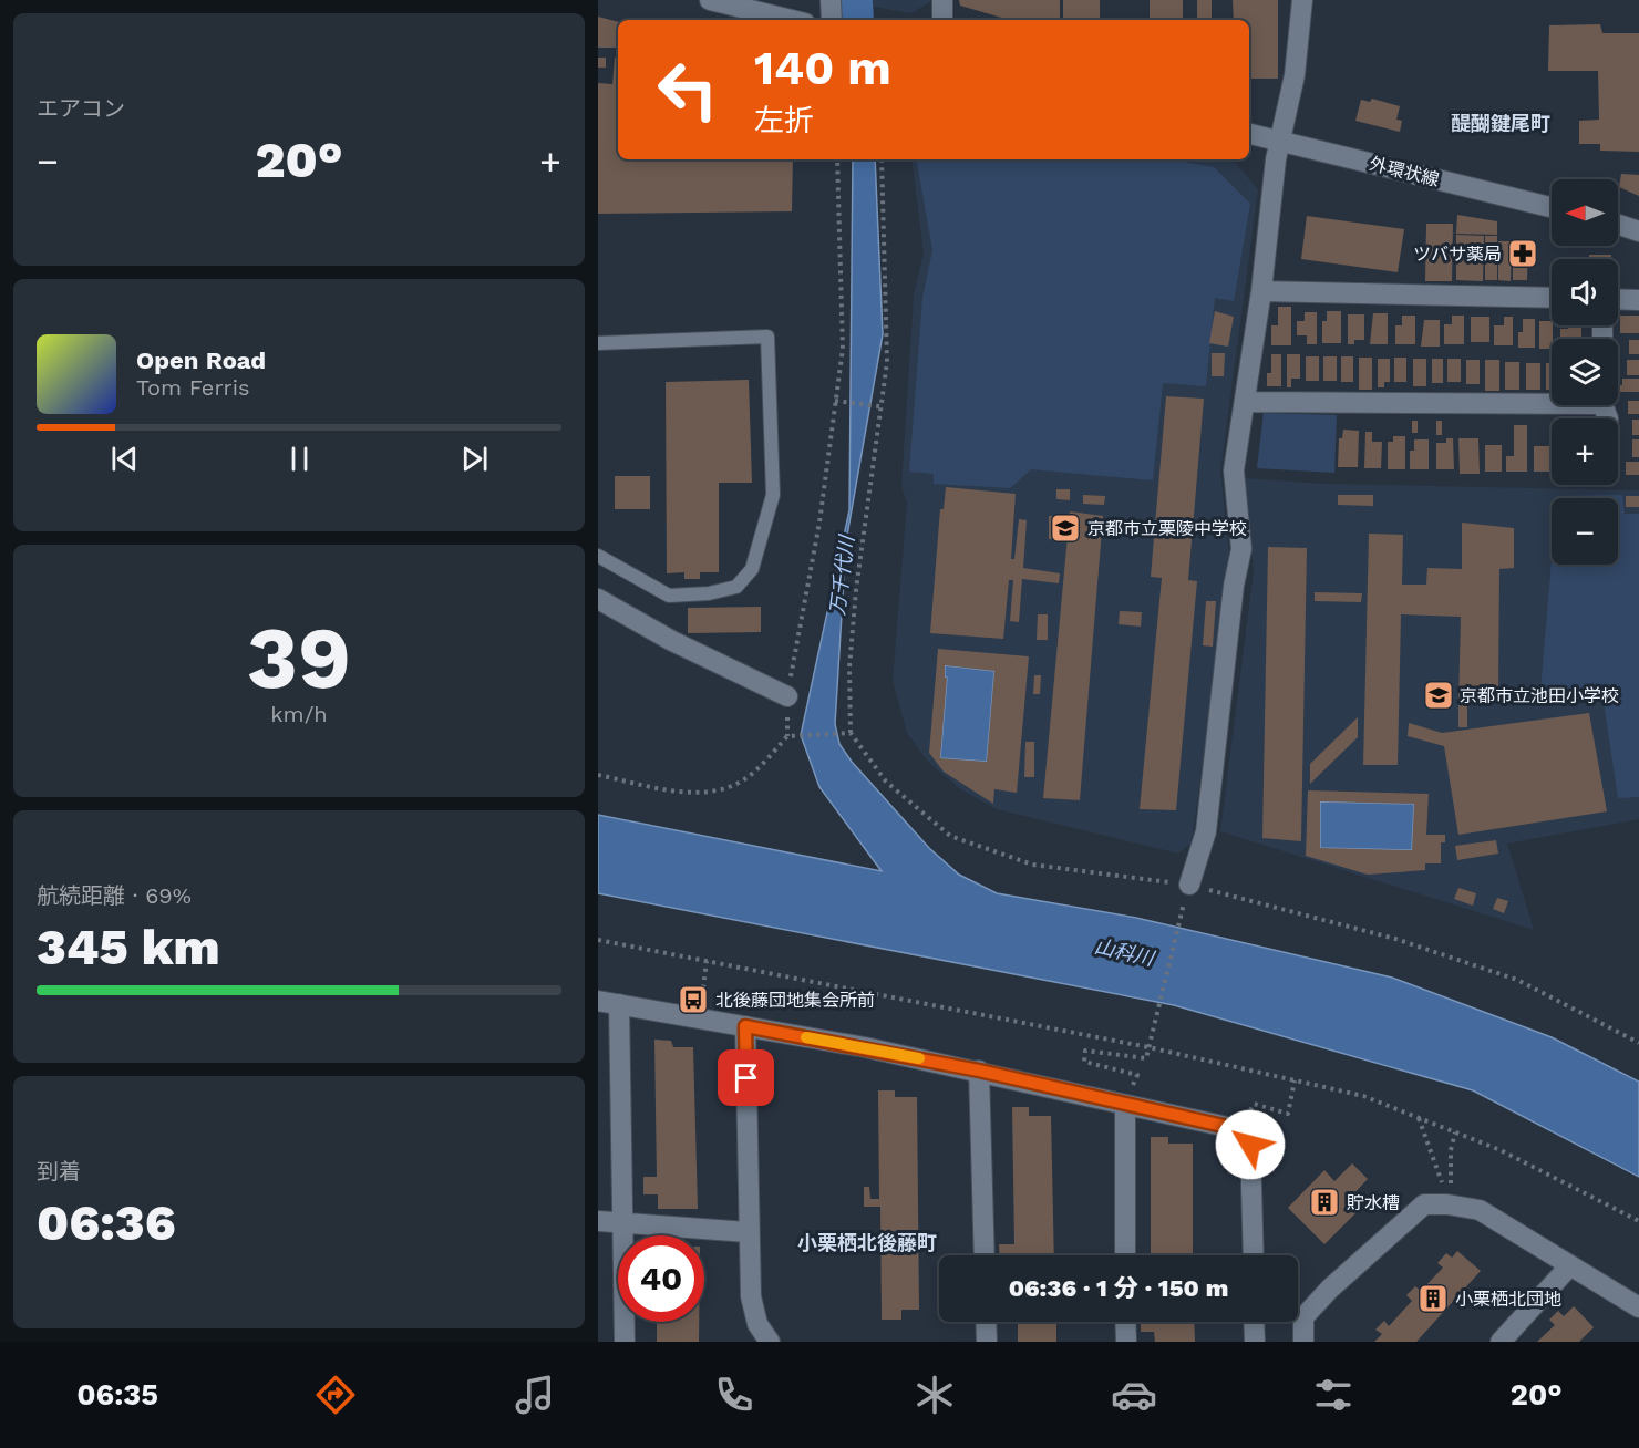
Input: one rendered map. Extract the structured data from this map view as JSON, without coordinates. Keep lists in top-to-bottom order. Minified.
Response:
{"streets":{"street":["外環状線"]},"districts":["醍醐鍵尾町","小栗栖北後藤町"],"water":["万千代川","山科川"],"places":{"pharmacy":["ツバサ薬局"],"school or university":["京都市立栗陵中学校","京都市立池田小学校"],"bus stop":["北後藤団地集会所前"],"building":["貯水槽","小栗栖北団地"]},"north":"left","page":{"tile":["エアコン",["39","km/h"],["航続距離 · 69%","345 km"],["到着","06:36"]],"turn":["140 m","左折"],"heat":["−","20°","+"],"map_buttons":["+","−"],"song":["Open Road","Tom Ferris"],"limit":"40","trip":"06:36 · 1 分 · 150 m","tabs":["06:35","20°"]}}
